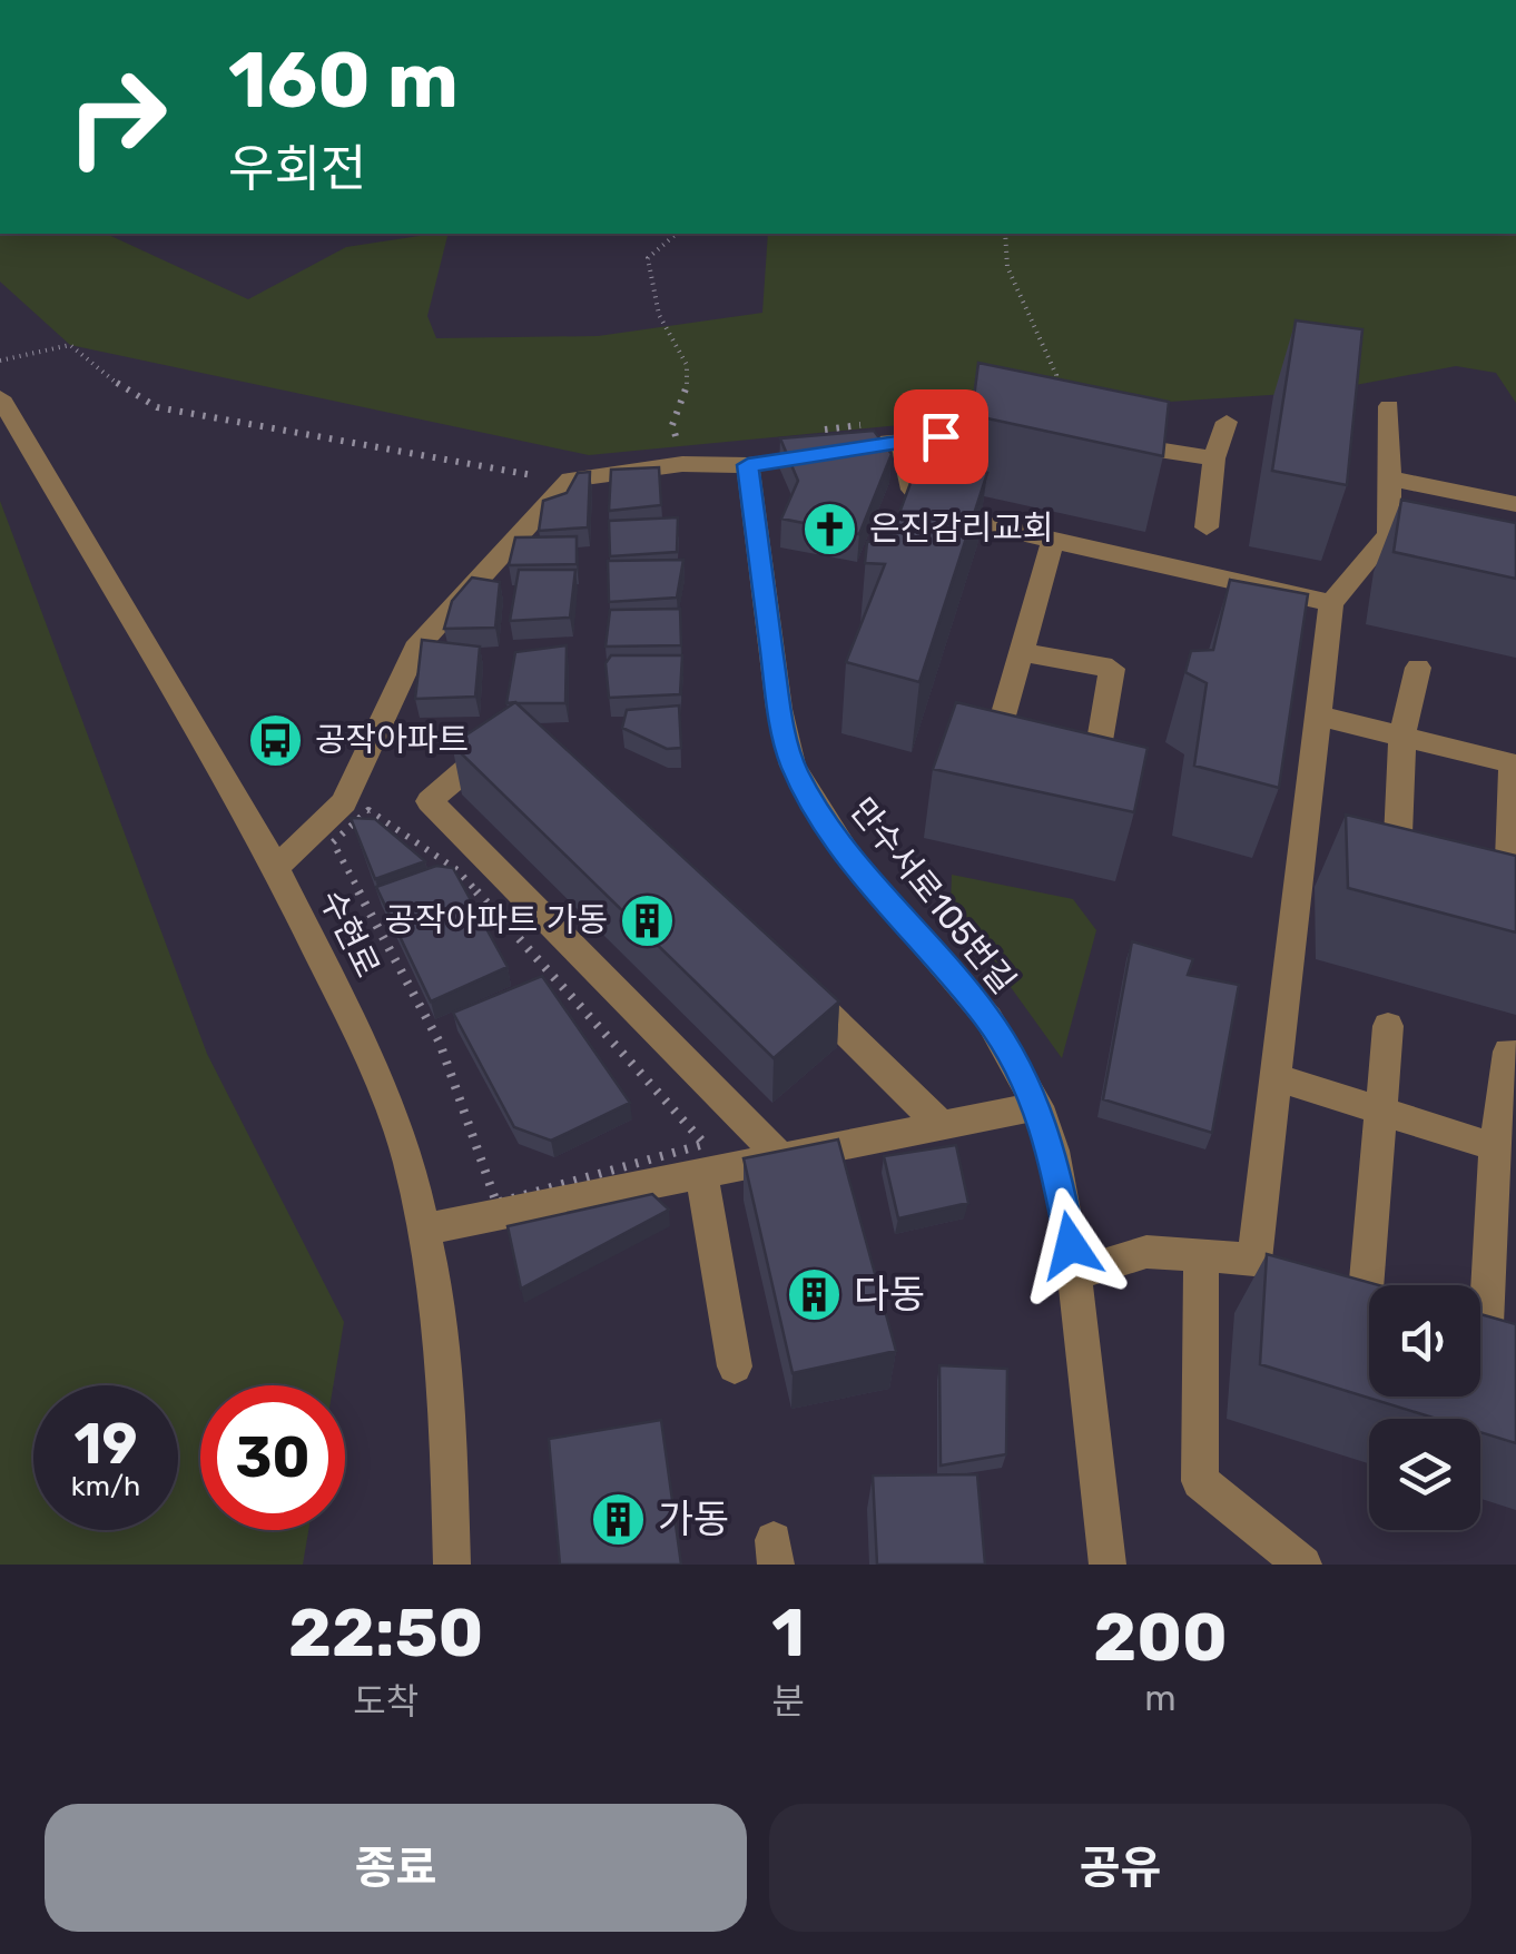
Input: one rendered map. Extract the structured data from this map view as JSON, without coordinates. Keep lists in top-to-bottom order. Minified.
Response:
{"streets":{"street":["만수서로105번길","수현로"]},"places":{"church":["은진감리교회"],"bus stop":["공작아파트"],"building":["공작아파트 가동","다동","가동"]},"page":{"turn":["160 m","우회전"],"speed":"19 km/h","limit":"30","eta":["22:50","도착","1","분","200","m"],"buttons":["종료","공유"]}}
